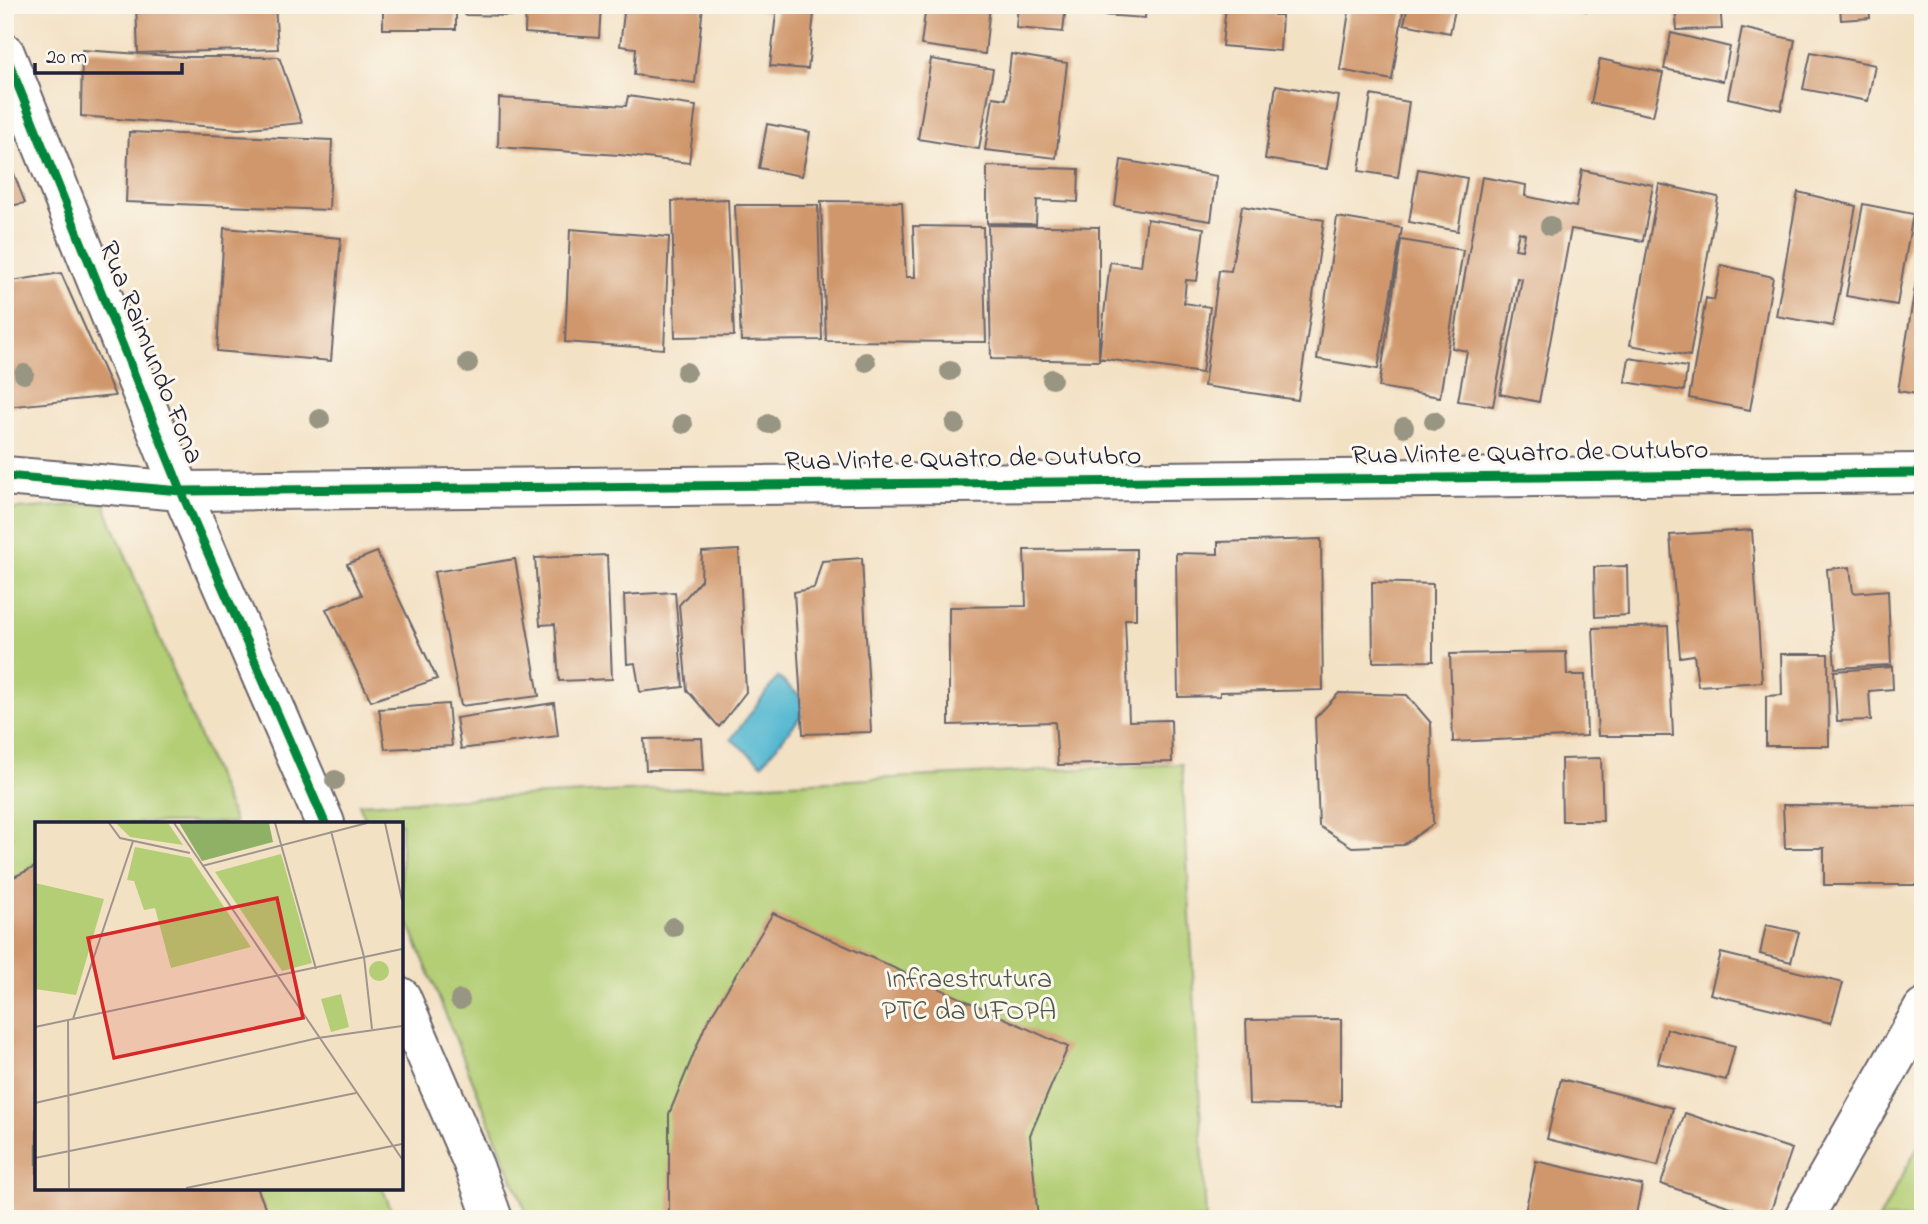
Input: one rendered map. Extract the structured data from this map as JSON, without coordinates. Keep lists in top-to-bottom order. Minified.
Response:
{"streets":{"street":["Rua Raimundo Fona","Rua Vinte e Quatro de Outubro"]},"crossings":[["Rua Raimundo Fona","Rua Vinte e Quatro de Outubro"]],"parks":["Infraestrutura PTC da UFOPA"],"scale_bar":"20 m"}
